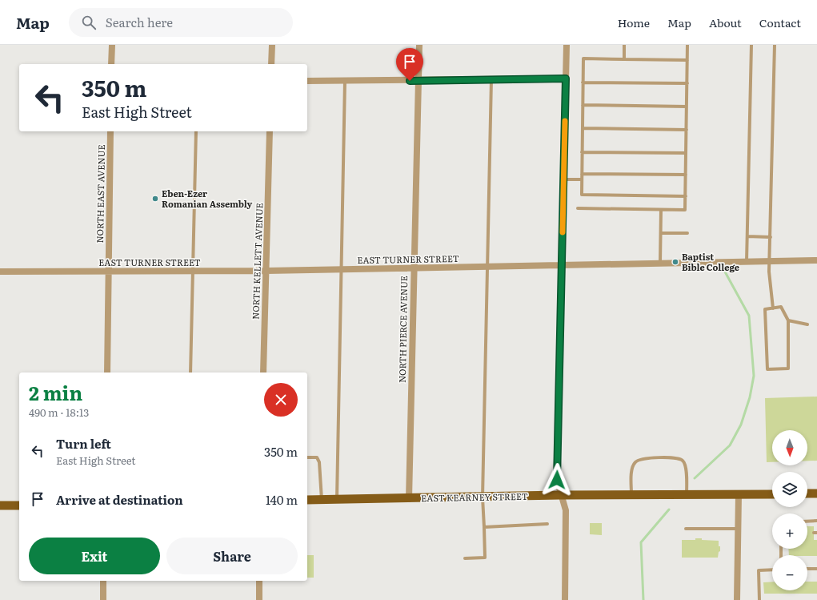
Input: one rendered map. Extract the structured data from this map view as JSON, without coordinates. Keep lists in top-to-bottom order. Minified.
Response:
{"streets":{"main road":["EAST KEARNEY STREET"],"street":["NORTH EAST AVENUE","EAST TURNER STREET","NORTH KELLETT AVENUE","NORTH PIERCE AVENUE"]},"crossings":[["NORTH EAST AVENUE","EAST TURNER STREET"],["EAST TURNER STREET","NORTH KELLETT AVENUE"],["EAST TURNER STREET","NORTH PIERCE AVENUE"],["NORTH PIERCE AVENUE","EAST KEARNEY STREET"]],"places":["Eben-Ezer Romanian Assembly","Baptist Bible College"],"north":"bottom","page":{"header":"Map","search":"Search here","nav":["Home","Map","About","Contact"],"turn":["350 m","East High Street"],"heading":["2 min","490 m · 18:13"],"list":[{"name":"Turn left","note":"East High Street","value":"350 m"},{"name":"Arrive at destination","value":"140 m"}],"map_buttons":["+","−"],"buttons":["Exit","Share"]}}
